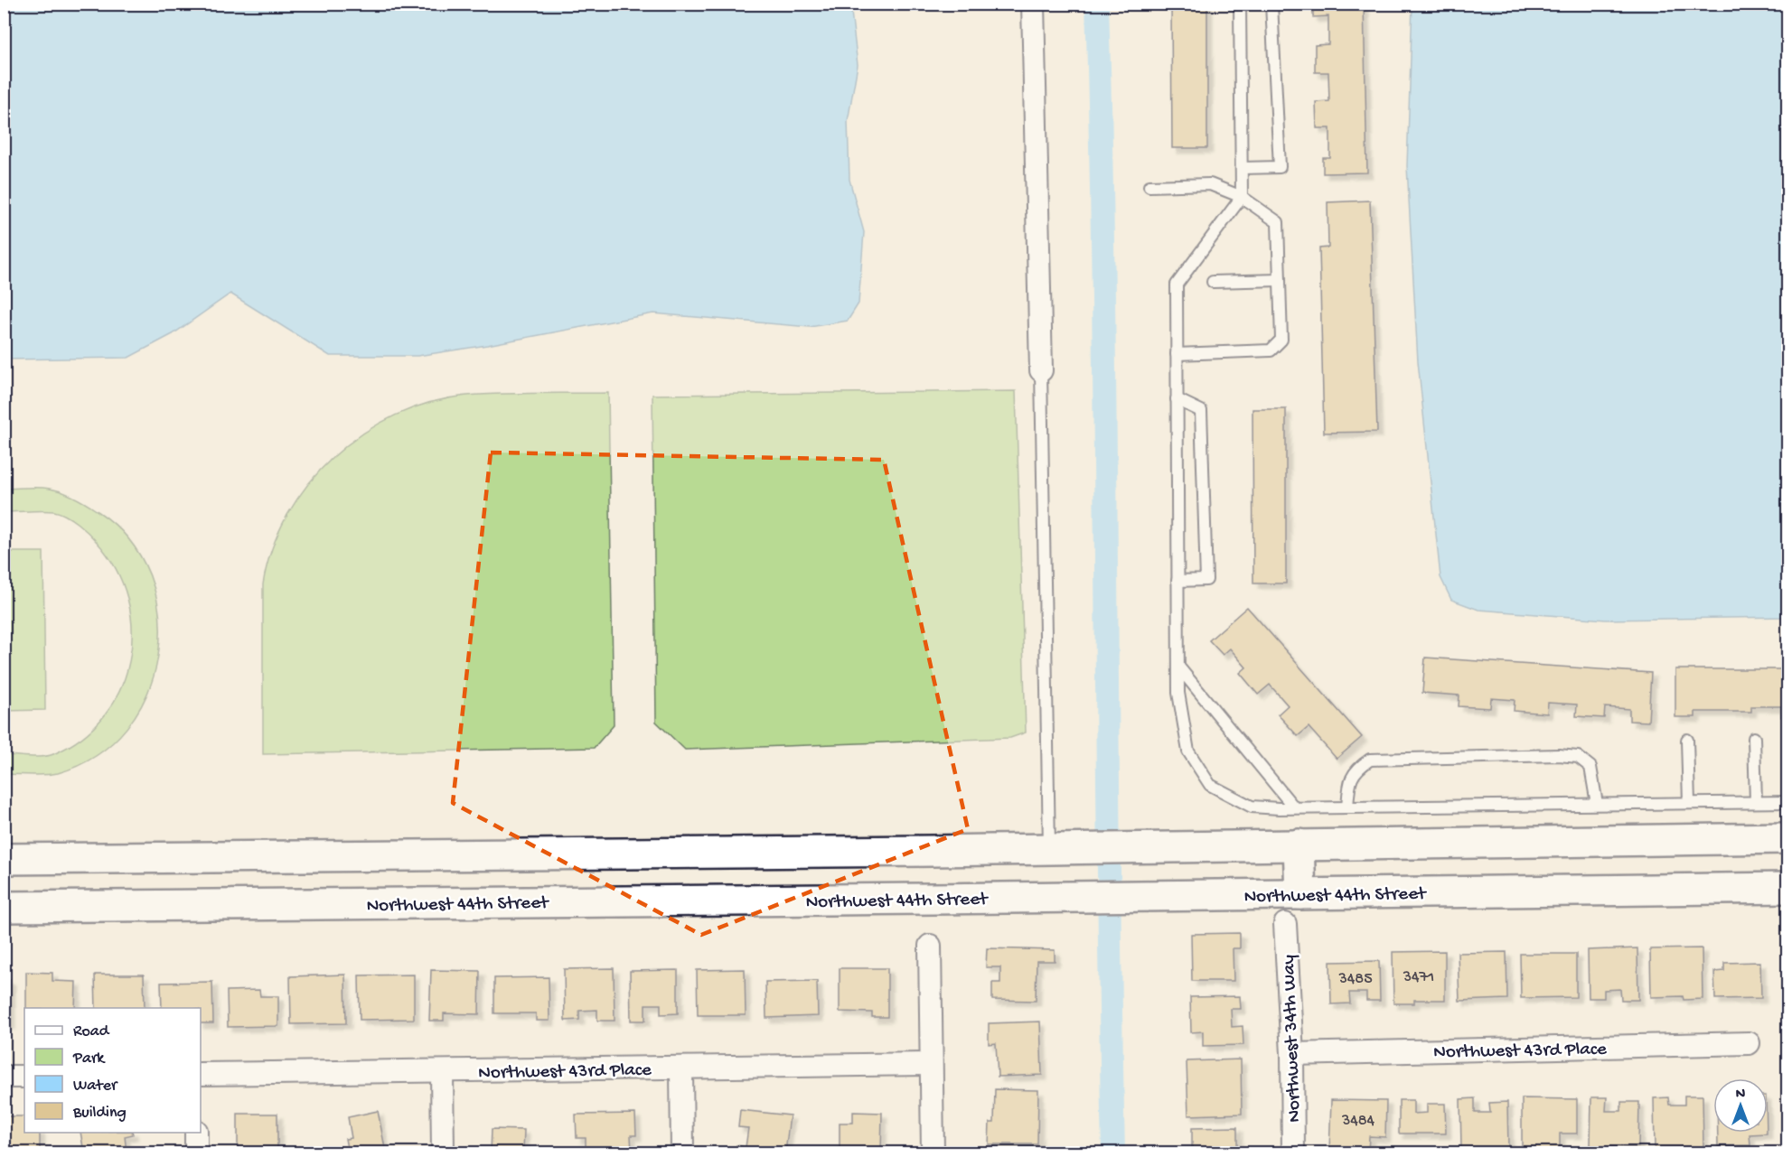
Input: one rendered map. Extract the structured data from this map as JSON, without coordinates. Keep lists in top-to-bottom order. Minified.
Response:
{"streets":{"street":["Northwest 44th Street","Northwest 34th Way","Northwest 43rd Place"]},"crossings":[["Northwest 34th Way","Northwest 43rd Place"]],"house_numbers":["3471","3485","3484"],"legend":["Road","Park","Water","Building"],"north":"top"}
